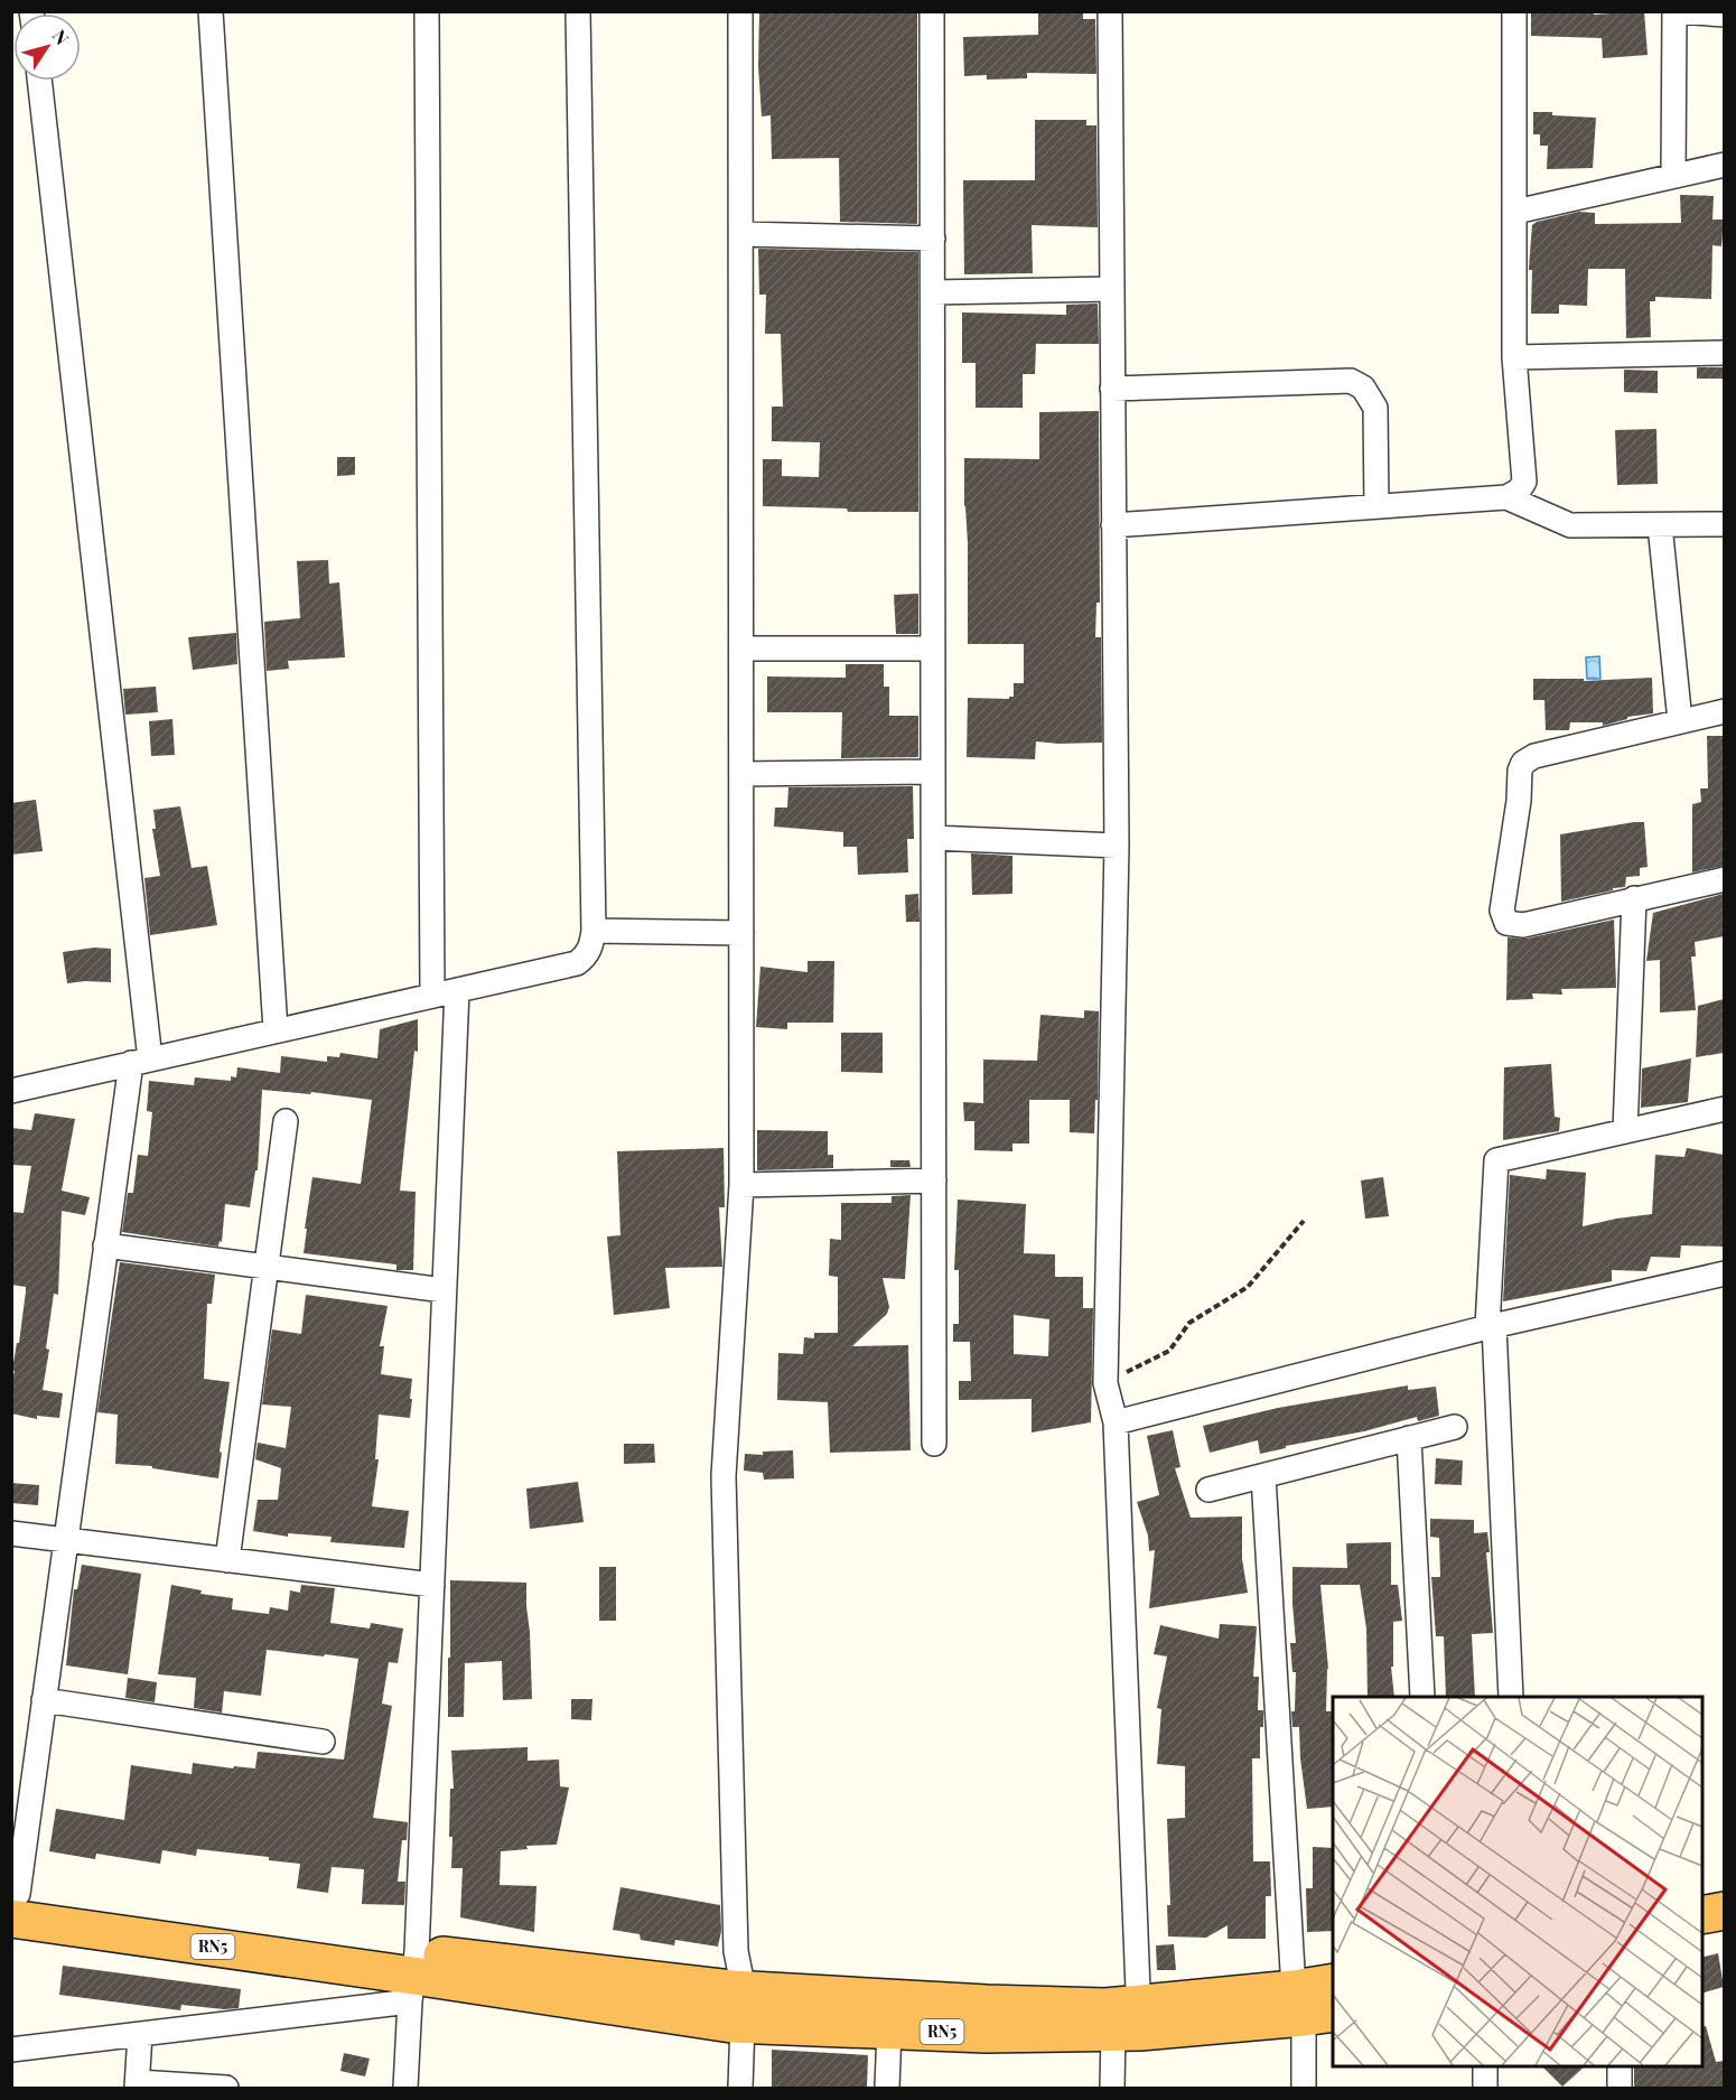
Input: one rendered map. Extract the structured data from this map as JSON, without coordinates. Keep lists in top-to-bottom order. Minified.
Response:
{"streets":{"highway":["RN5"]},"north":"top right"}
